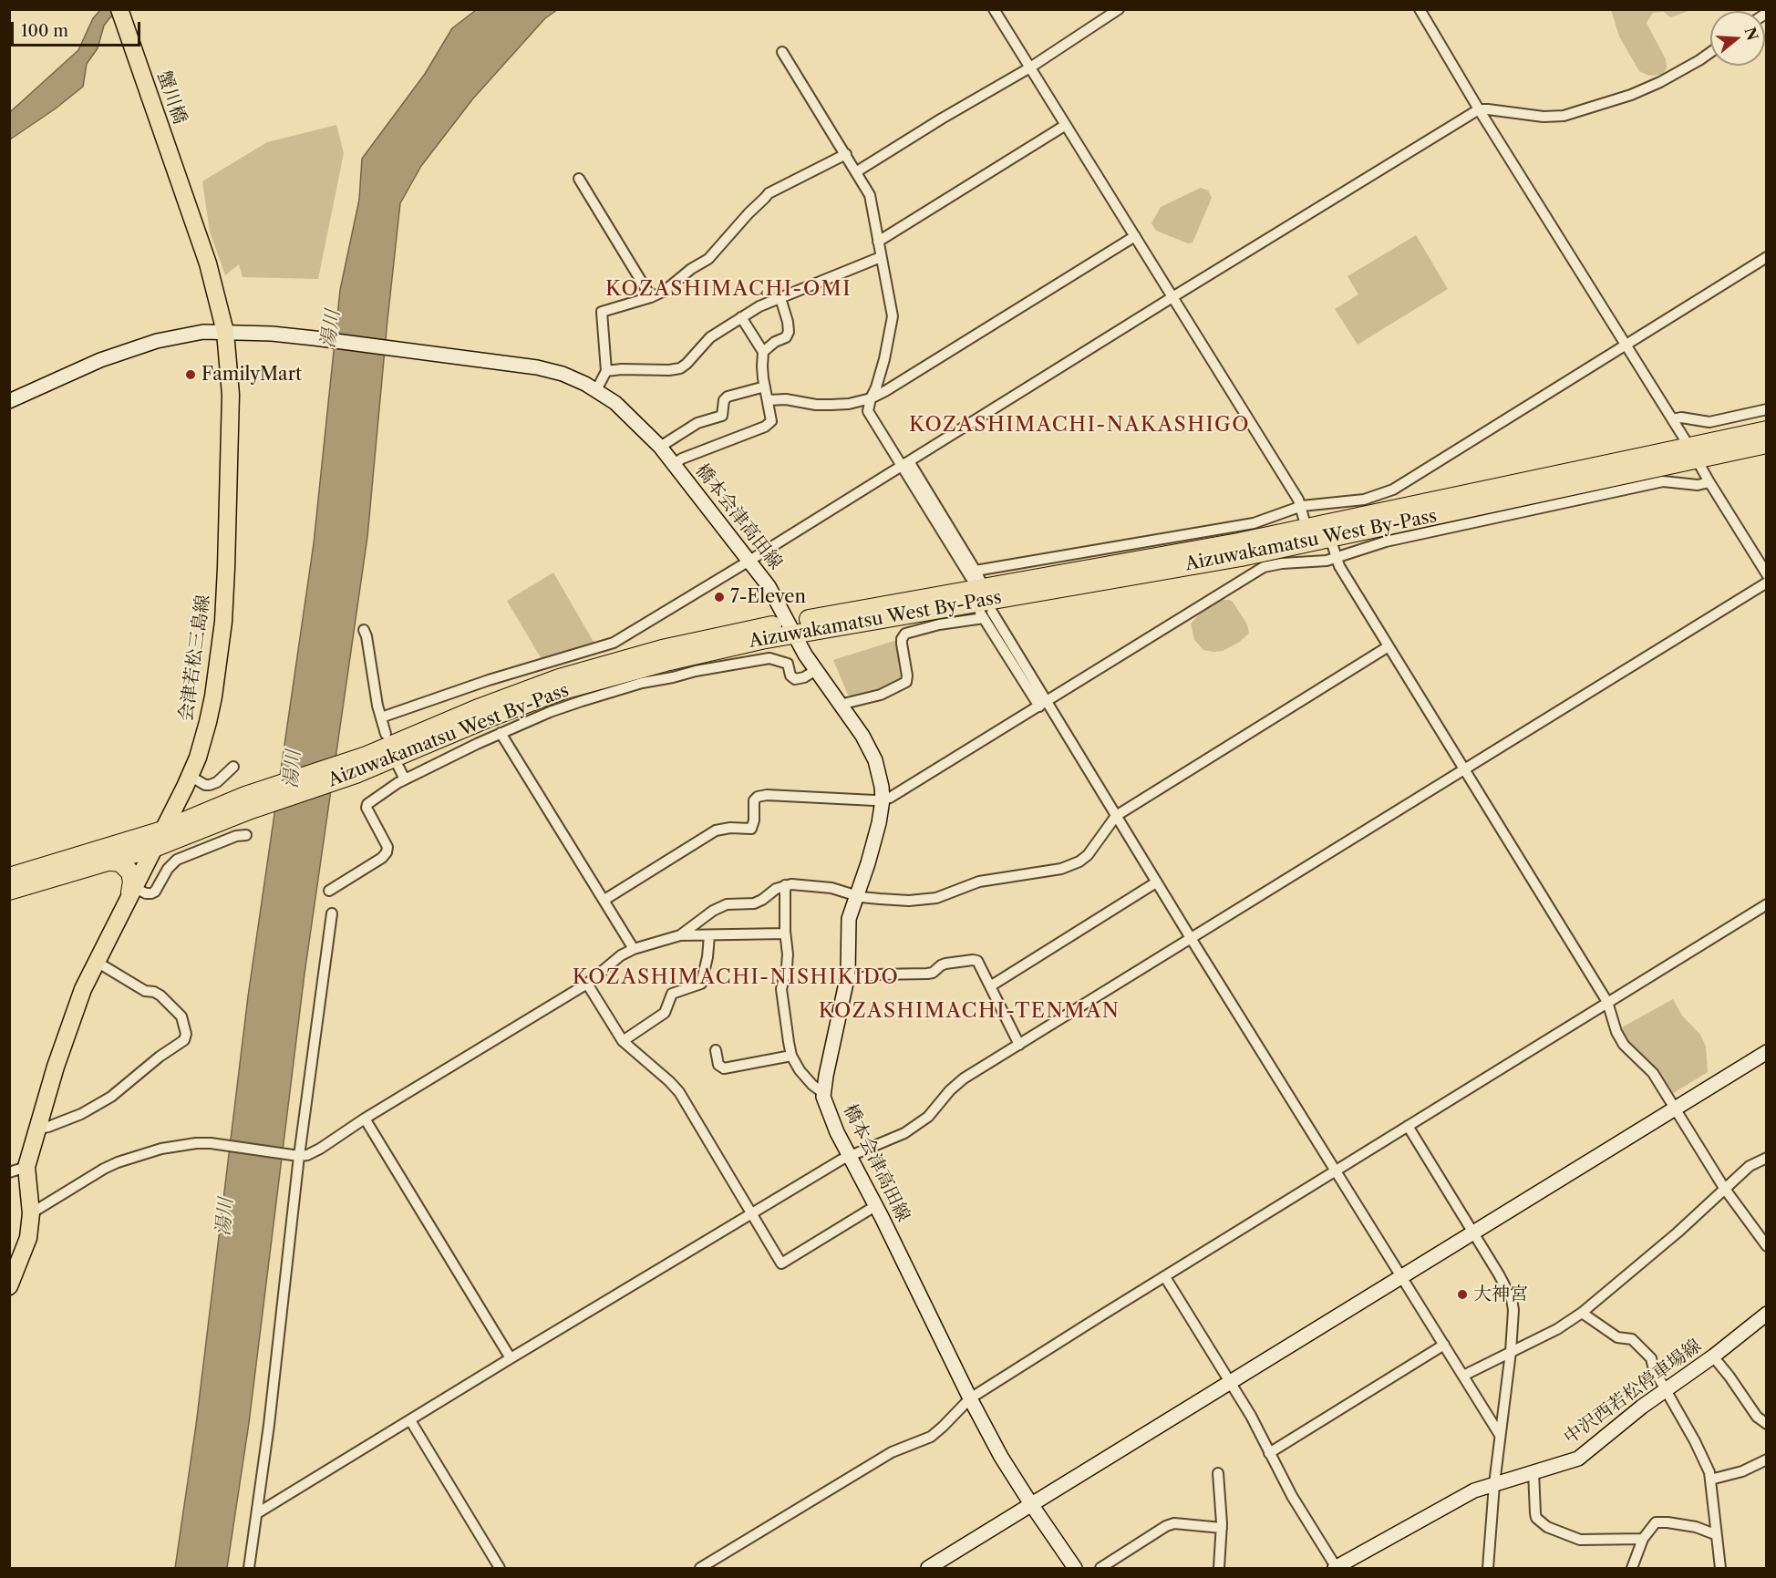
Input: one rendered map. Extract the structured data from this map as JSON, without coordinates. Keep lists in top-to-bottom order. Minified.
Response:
{"streets":{"highway":["Aizuwakamatsu West By-Pass"],"main road":["蟹川橋","橋本会津高田線","会津若松三島線","中沢西若松停車場線"]},"crossings":[["蟹川橋","会津若松三島線"],["橋本会津高田線","Aizuwakamatsu West By-Pass"],["橋本会津高田線","会津若松三島線"],["Aizuwakamatsu West By-Pass","会津若松三島線"]],"districts":["KOZASHIMACHI-OMI","KOZASHIMACHI-NAKASHIGO","KOZASHIMACHI-NISHIKIDO","KOZASHIMACHI-TENMAN"],"water":["湯川"],"places":["FamilyMart","7-Eleven","大神宮"],"scale_bar":"100 m","north":"right"}
